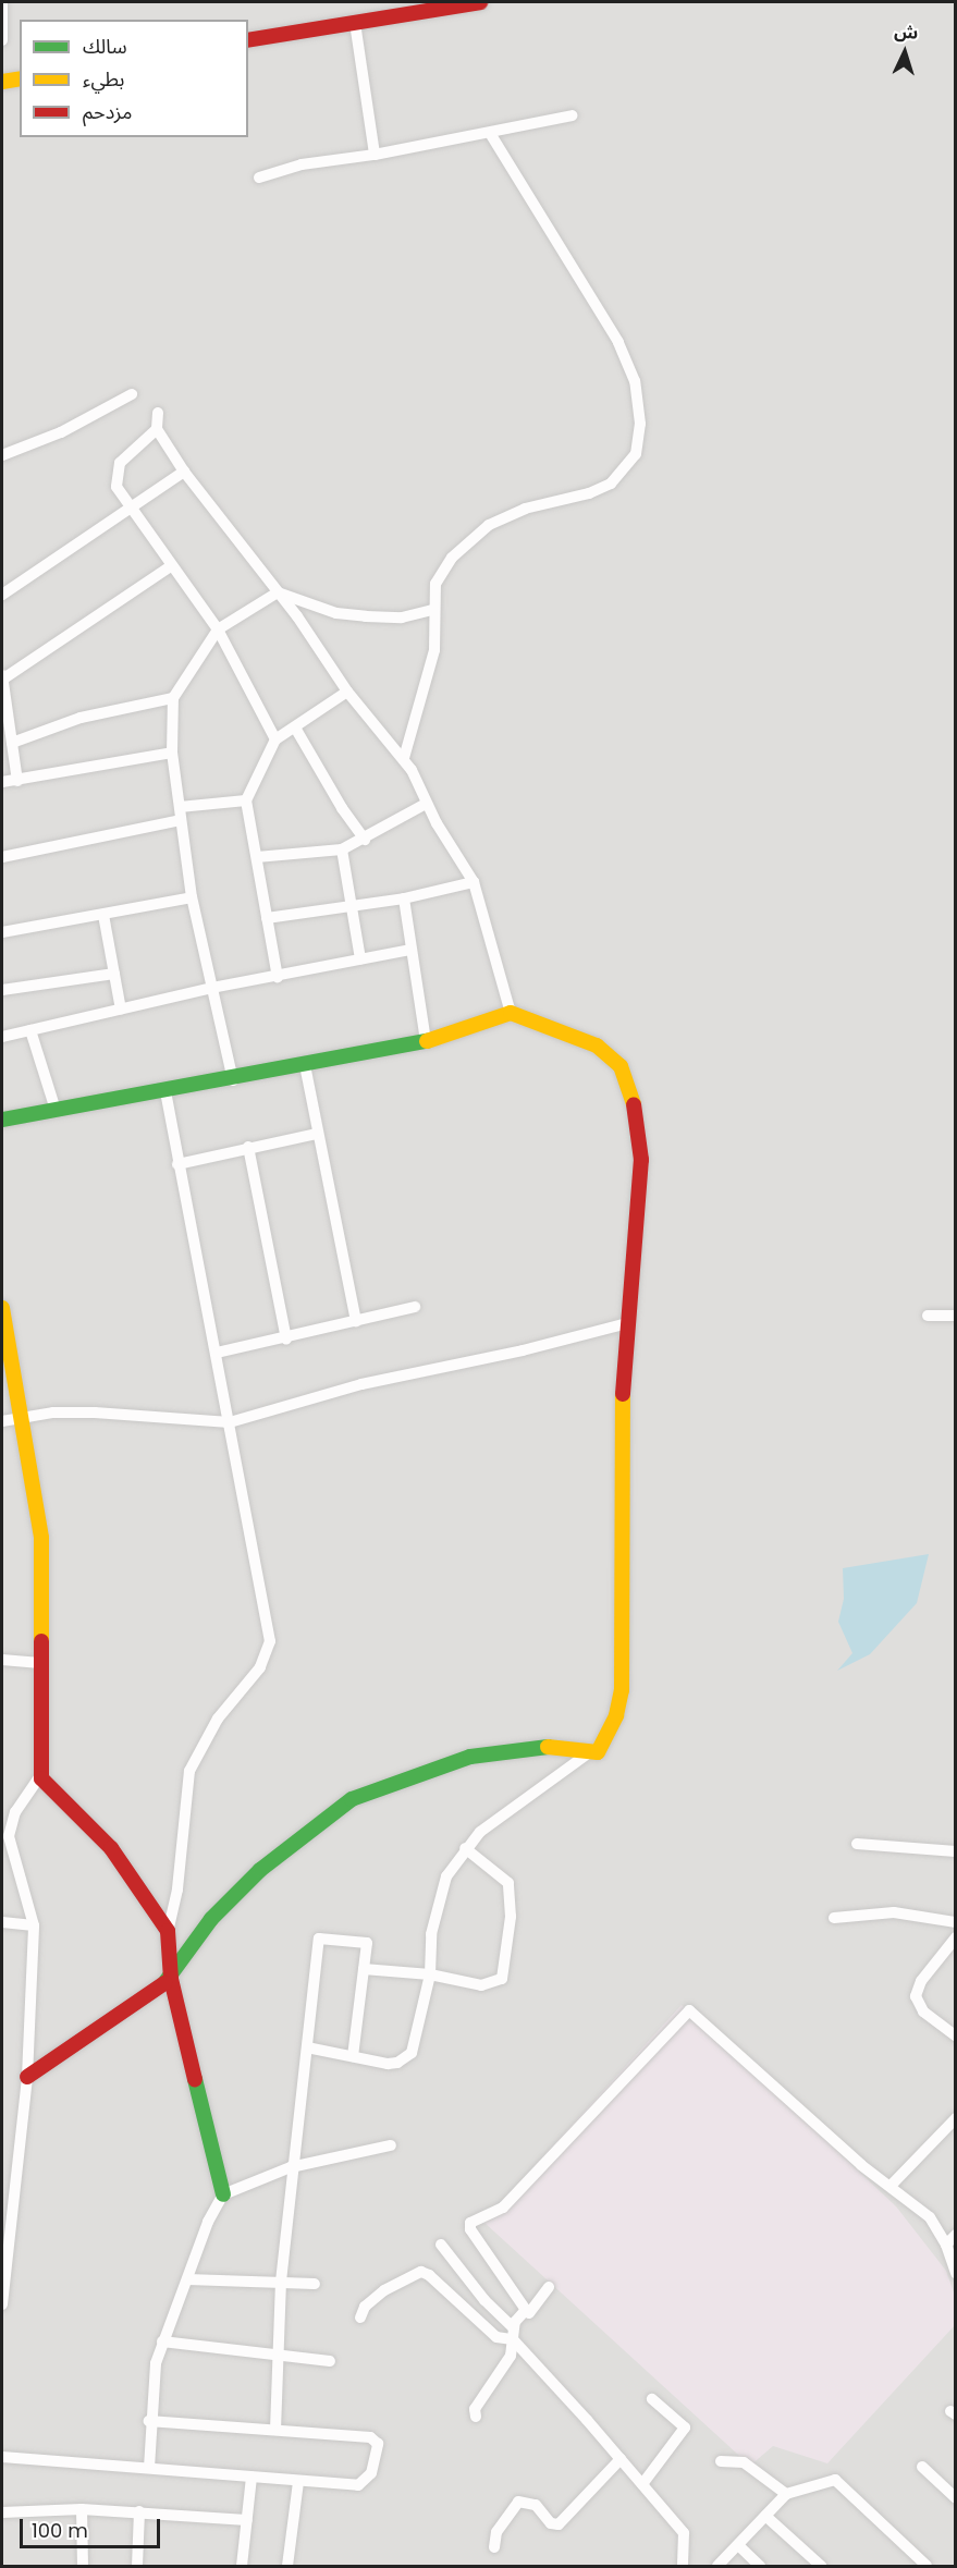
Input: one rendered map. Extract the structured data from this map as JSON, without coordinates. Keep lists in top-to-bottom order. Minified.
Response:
{"legend":["سالك","بطيء","مزدحم"],"scale_bar":"100 m","north":"top"}
